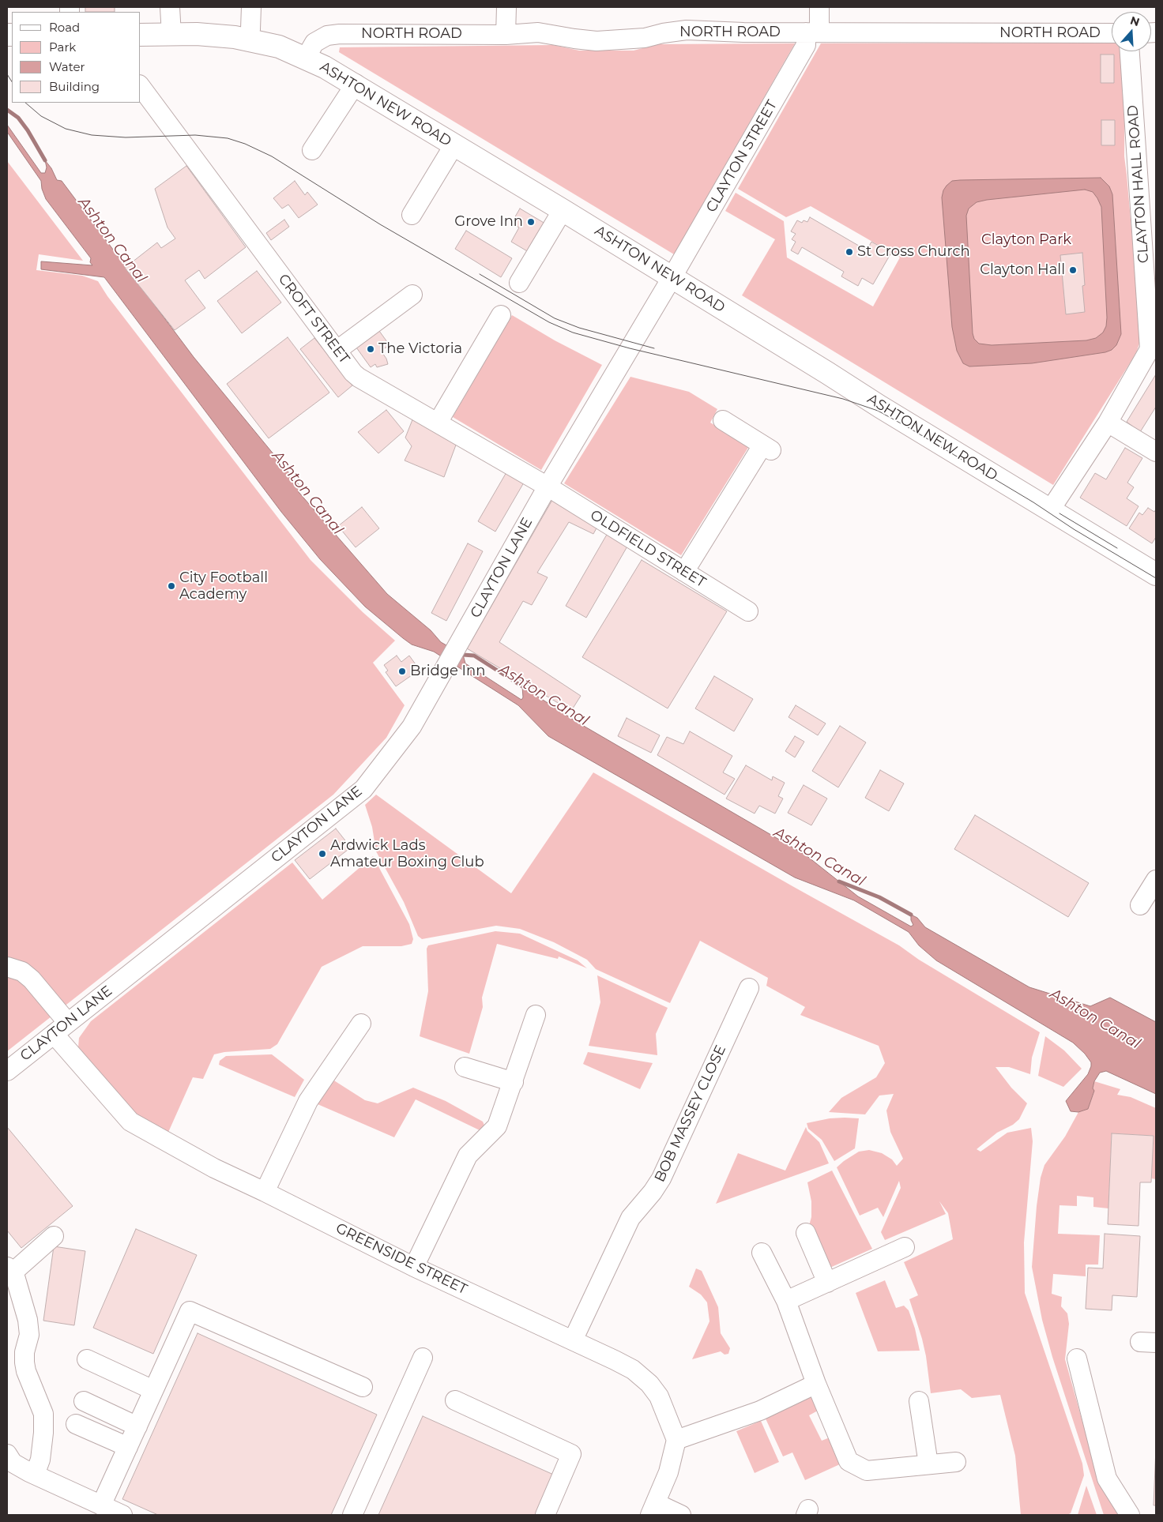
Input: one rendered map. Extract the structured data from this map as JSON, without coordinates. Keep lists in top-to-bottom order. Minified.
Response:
{"streets":{"main road":["ASHTON NEW ROAD"],"street":["NORTH ROAD","CLAYTON STREET","CLAYTON HALL ROAD","CROFT STREET","OLDFIELD STREET","CLAYTON LANE","BOB MASSEY CLOSE","GREENSIDE STREET"]},"crossings":[["NORTH ROAD","ASHTON NEW ROAD"],["NORTH ROAD","CLAYTON STREET"],["ASHTON NEW ROAD","CLAYTON STREET"],["ASHTON NEW ROAD","CLAYTON HALL ROAD"],["ASHTON NEW ROAD","CLAYTON LANE"],["CLAYTON STREET","CLAYTON LANE"],["CROFT STREET","OLDFIELD STREET"],["CROFT STREET","CLAYTON LANE"],["OLDFIELD STREET","CLAYTON LANE"],["CLAYTON LANE","GREENSIDE STREET"],["BOB MASSEY CLOSE","GREENSIDE STREET"]],"water":["Ashton Canal"],"parks":["Clayton Park"],"places":["Grove Inn","St Cross Church","Clayton Hall","The Victoria","City Football Academy","Bridge Inn","Ardwick Lads Amateur Boxing Club"],"legend":["Road","Park","Water","Building"],"north":"top"}
